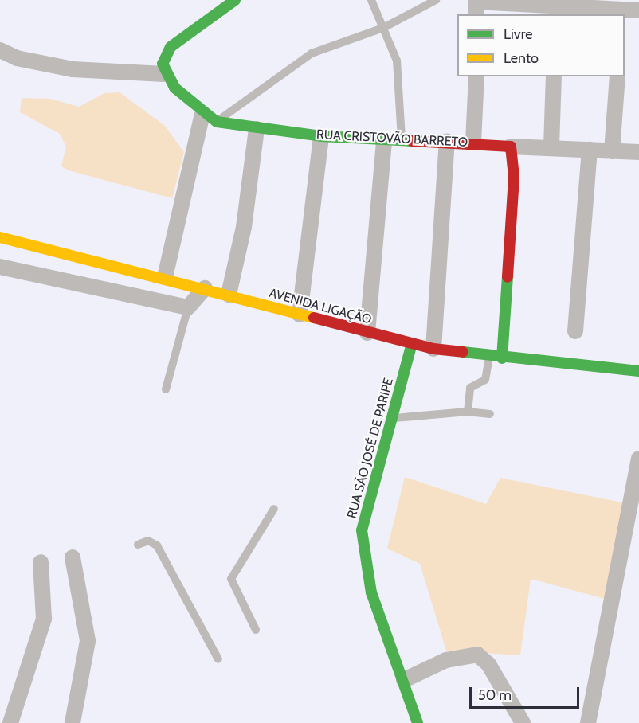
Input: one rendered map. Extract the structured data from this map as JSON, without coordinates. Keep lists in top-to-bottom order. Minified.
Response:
{"streets":{"main road":["RUA CRISTOVÃO BARRETO","AVENIDA LIGAÇÃO","RUA SÃO JOSÉ DE PARIPE"]},"crossings":[["AVENIDA LIGAÇÃO","RUA SÃO JOSÉ DE PARIPE"]],"legend":["Livre","Lento"],"scale_bar":"50 m"}
